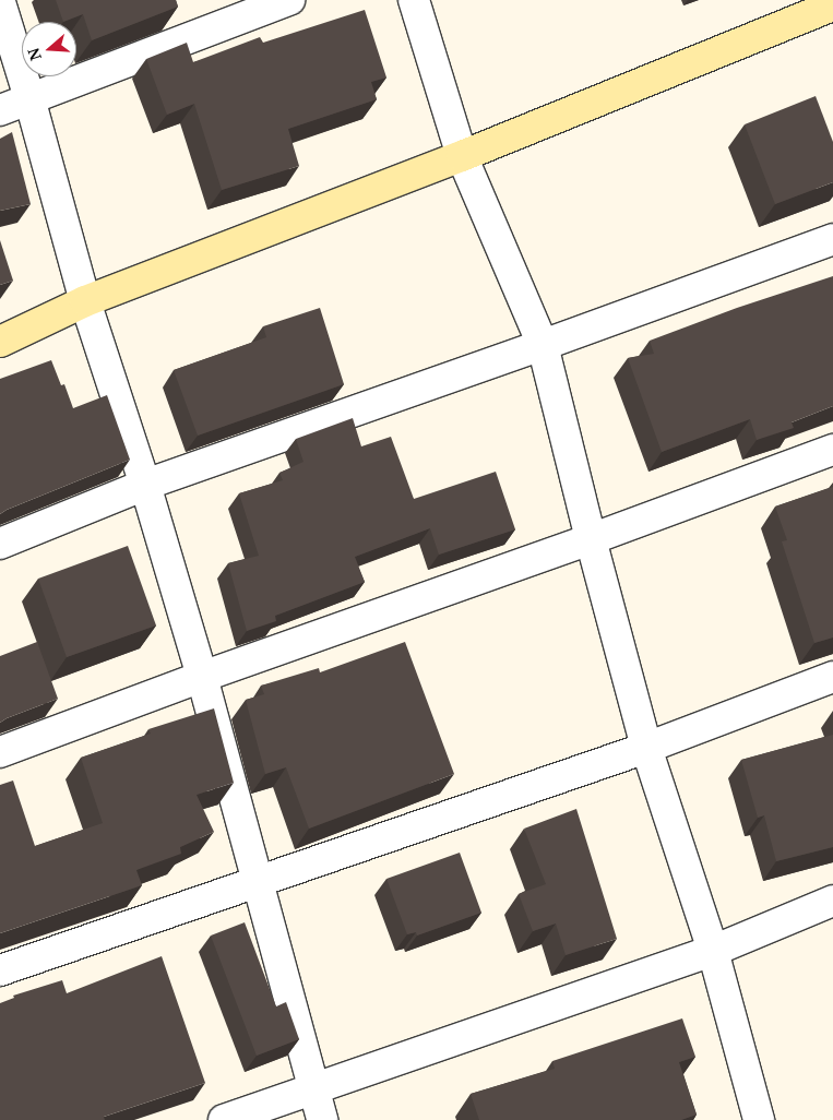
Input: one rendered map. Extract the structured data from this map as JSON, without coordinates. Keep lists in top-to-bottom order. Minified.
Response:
{"north":"left"}
